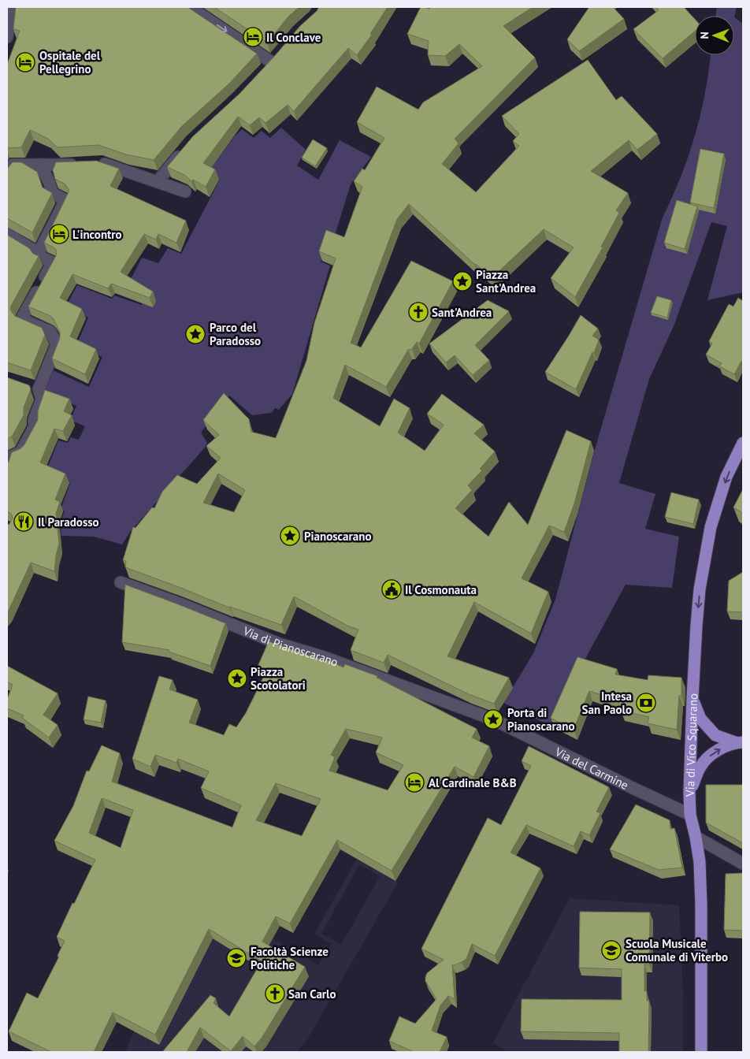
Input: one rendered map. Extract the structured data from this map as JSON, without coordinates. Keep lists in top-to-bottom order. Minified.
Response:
{"streets":{"main road":["Via di Vico Squarano"],"street":["Via di Pianoscarano","Via del Carmine"]},"crossings":[["Via di Pianoscarano","Via del Carmine"],["Via di Vico Squarano","Via del Carmine"]],"one_way":["Via di Vico Squarano"],"places":{"hotel":["Il Conclave","Ospitale del Pellegrino","L'incontro","Al Cardinale B&B"],"place":["Piazza Sant'Andrea","Parco del Paradosso","Pianoscarano","Piazza Scotolatori","Porta di Pianoscarano"],"church":["Sant'Andrea","San Carlo"],"restaurant":["Il Paradosso"],"public building":["Il Cosmonauta"],"bank":["Intesa San Paolo"],"school or university":["Scuola Musicale Comunale di Viterbo","Facoltà Scienze Politiche"]},"north":"left"}
